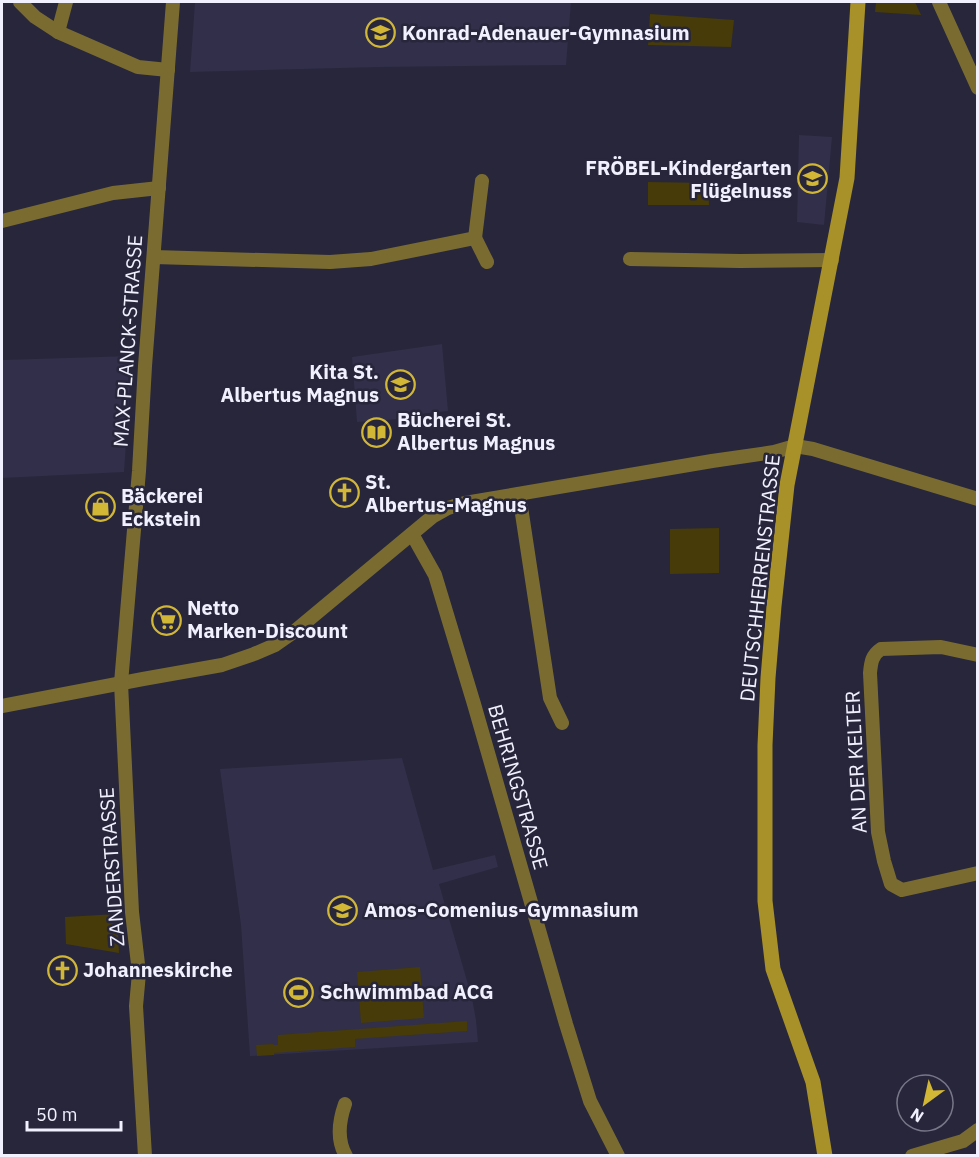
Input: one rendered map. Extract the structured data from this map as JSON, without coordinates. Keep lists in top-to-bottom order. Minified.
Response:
{"streets":{"street":["MAX-PLANCK-STRASSE","DEUTSCHHERRENSTRASSE","AN DER KELTER","BEHRINGSTRASSE","ZANDERSTRASSE"]},"crossings":[["MAX-PLANCK-STRASSE","ZANDERSTRASSE"]],"places":{"school or university":["Konrad-Adenauer-Gymnasium","FRÖBEL-Kindergarten Flügelnuss","Kita St. Albertus Magnus","Amos-Comenius-Gymnasium"],"library":["Bücherei St. Albertus Magnus"],"church":["St. Albertus-Magnus","Johanneskirche"],"shop":["Bäckerei Eckstein"],"supermarket":["Netto Marken-Discount"],"sports":["Schwimmbad ACG"]},"scale_bar":"50 m","north":"bottom left"}
